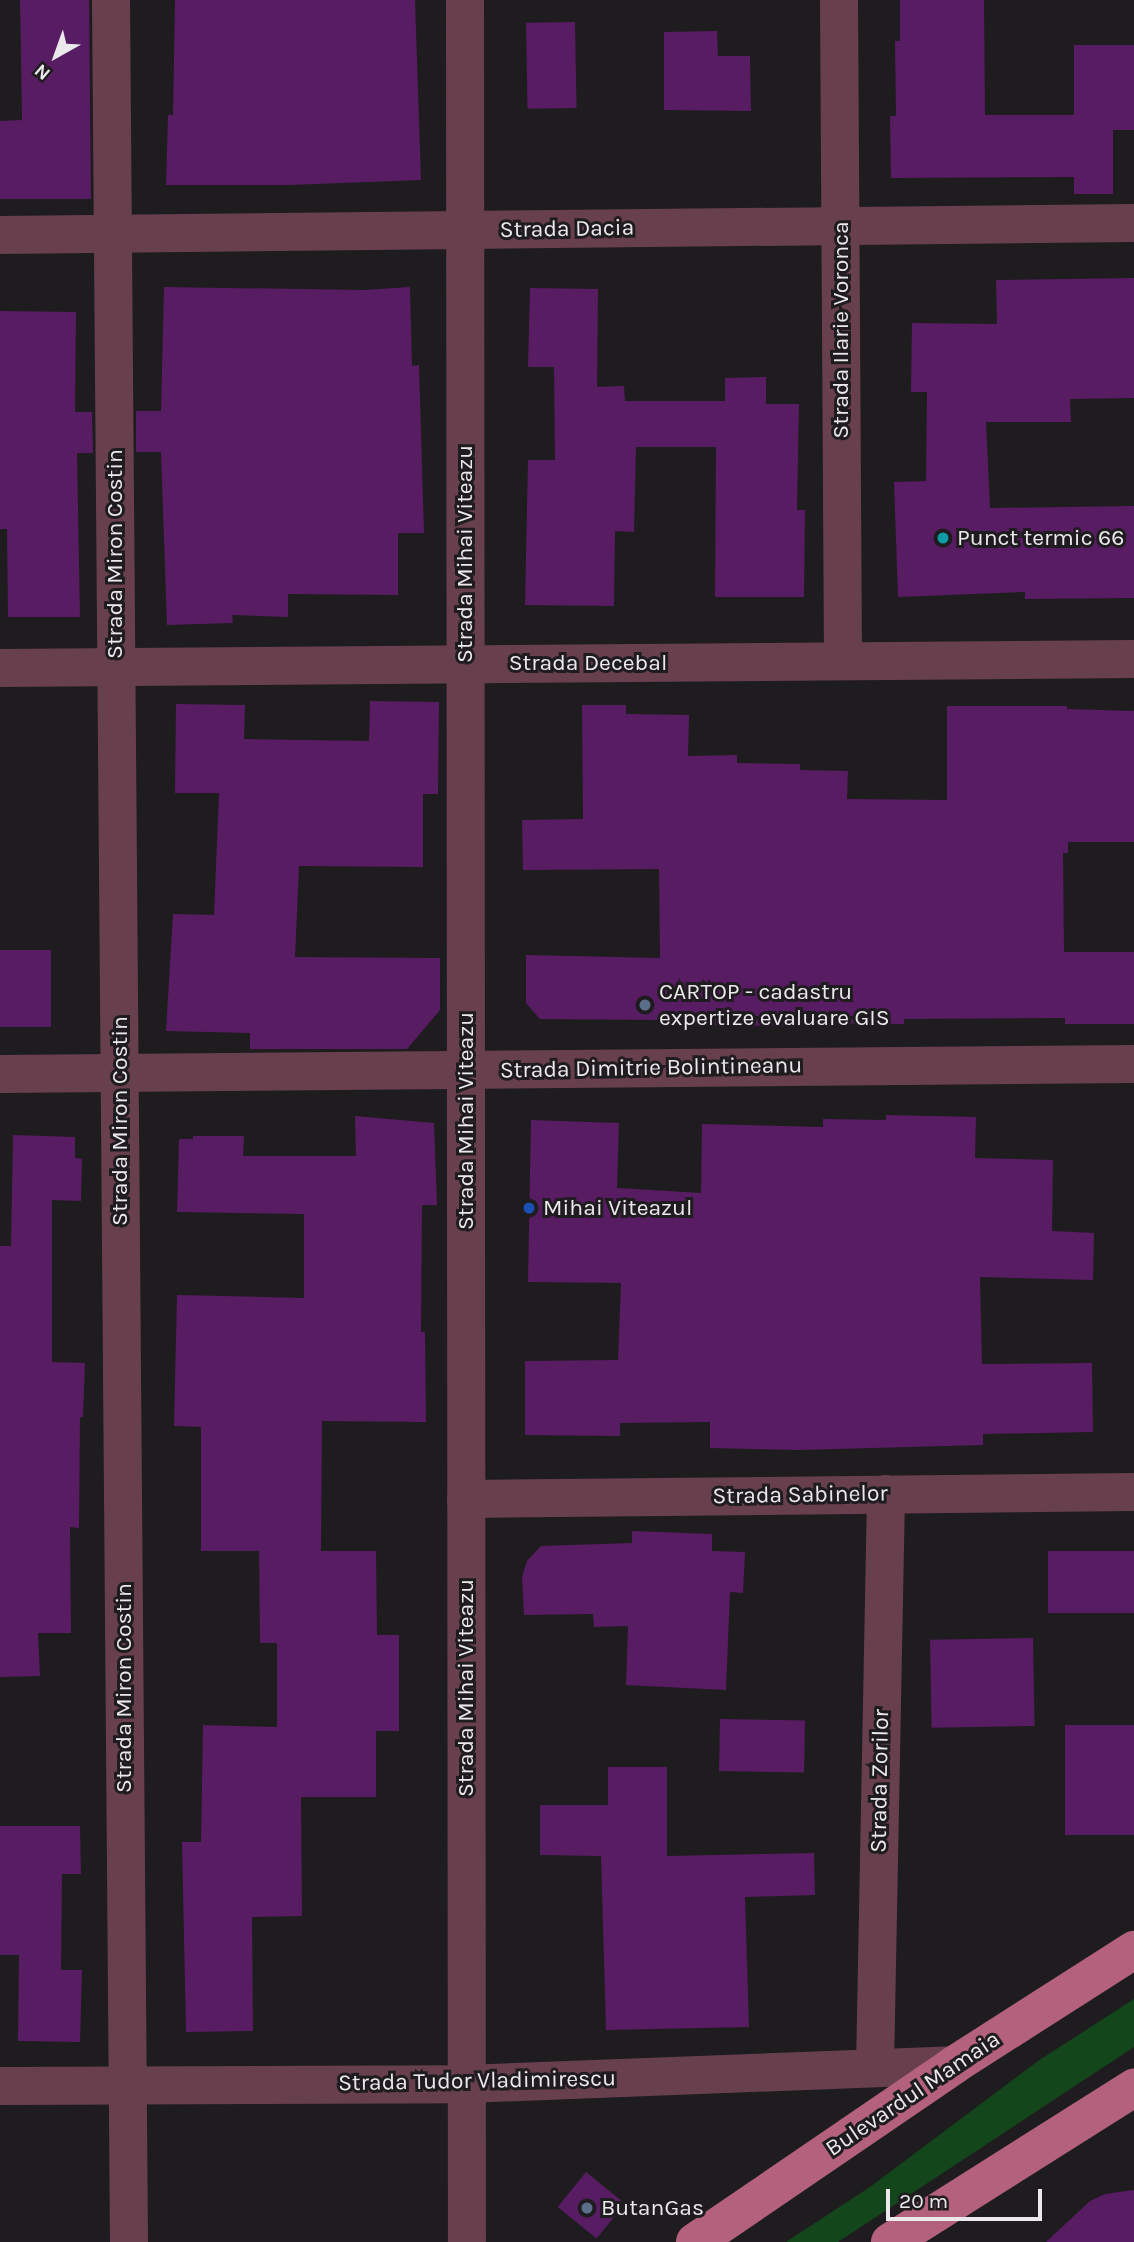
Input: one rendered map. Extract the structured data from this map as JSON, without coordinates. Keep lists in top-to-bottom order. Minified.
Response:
{"streets":{"main road":["Bulevardul Mamaia"],"street":["Strada Dacia","Strada Ilarie Voronca","Strada Miron Costin","Strada Mihai Viteazu","Strada Decebal","Strada Dimitrie Bolintineanu","Strada Sabinelor","Strada Zorilor","Strada Tudor Vladimirescu"]},"crossings":[["Strada Dacia","Strada Ilarie Voronca"],["Strada Dacia","Strada Miron Costin"],["Strada Dacia","Strada Mihai Viteazu"],["Strada Ilarie Voronca","Strada Decebal"],["Strada Miron Costin","Strada Decebal"],["Strada Miron Costin","Strada Dimitrie Bolintineanu"],["Strada Miron Costin","Strada Tudor Vladimirescu"],["Strada Mihai Viteazu","Strada Decebal"],["Strada Mihai Viteazu","Strada Dimitrie Bolintineanu"],["Strada Mihai Viteazu","Strada Sabinelor"],["Strada Mihai Viteazu","Strada Tudor Vladimirescu"],["Strada Sabinelor","Strada Zorilor"],["Strada Zorilor","Strada Tudor Vladimirescu"],["Strada Tudor Vladimirescu","Bulevardul Mamaia"]],"places":["Punct termic 66","CARTOP - cadastru expertize evaluare GIS","Mihai Viteazul","ButanGas"],"scale_bar":"20 m","north":"bottom left"}
